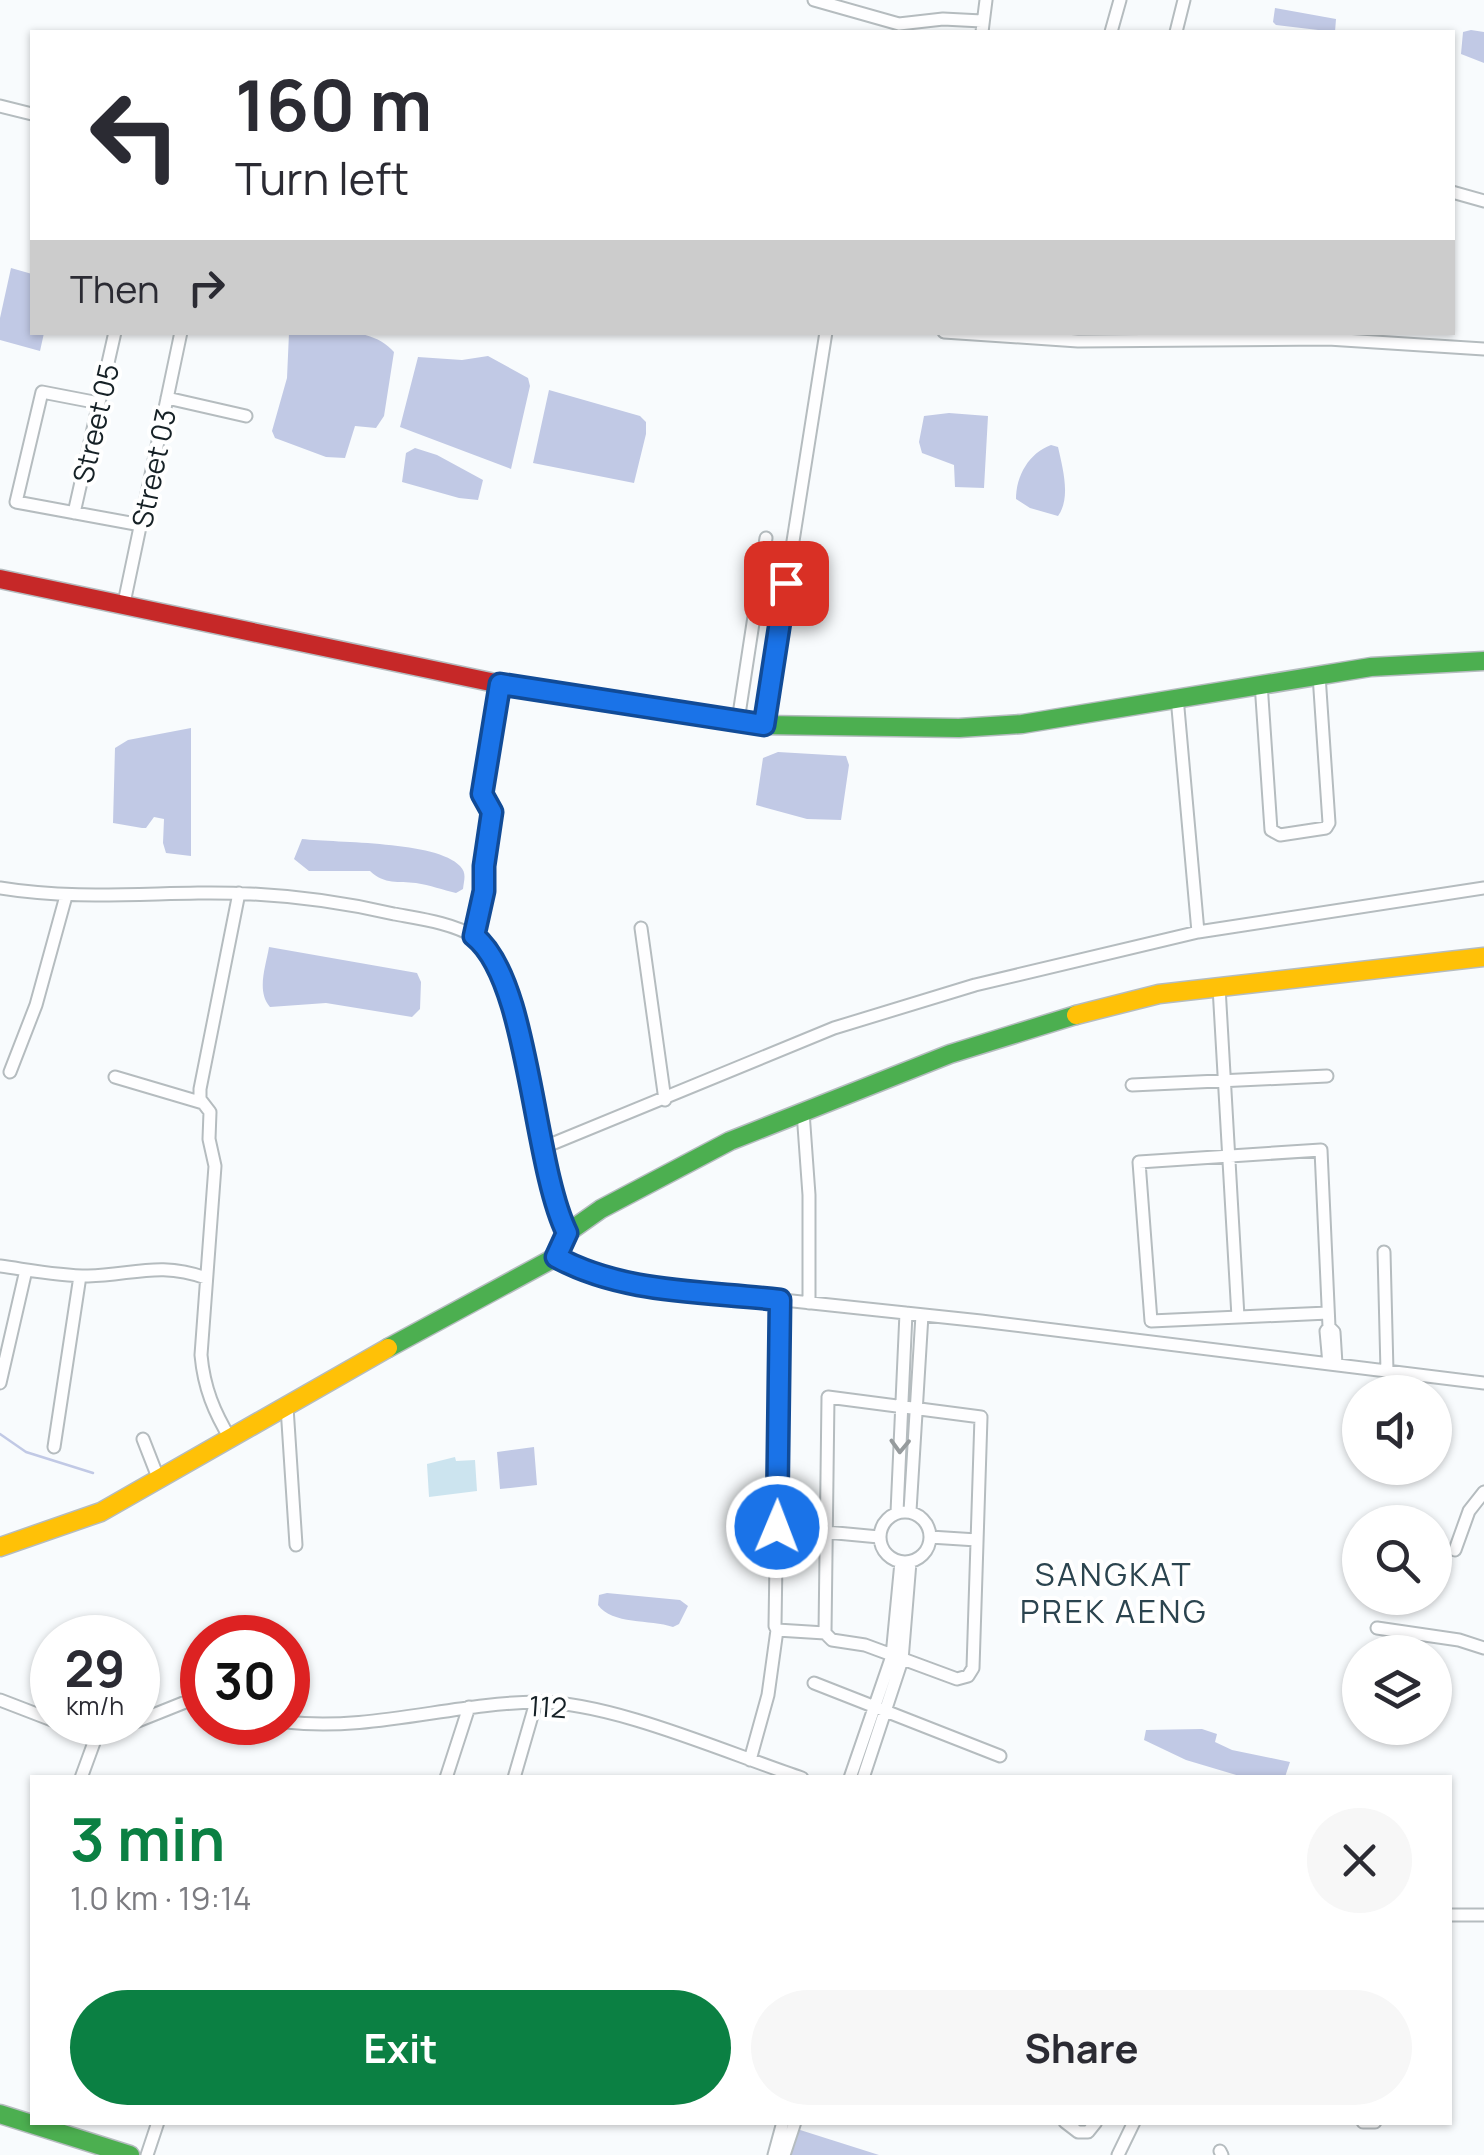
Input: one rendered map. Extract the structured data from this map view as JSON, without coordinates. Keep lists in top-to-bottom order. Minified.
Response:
{"streets":{"street":["Street 05","Street 03","112"]},"districts":["SANGKAT PREK AENG"],"page":{"turn":["160 m","Turn left"],"then":"Then","speed":"29 km/h","limit":"30","heading":["3 min","1.0 km · 19:14"],"buttons":["Exit","Share"]}}
